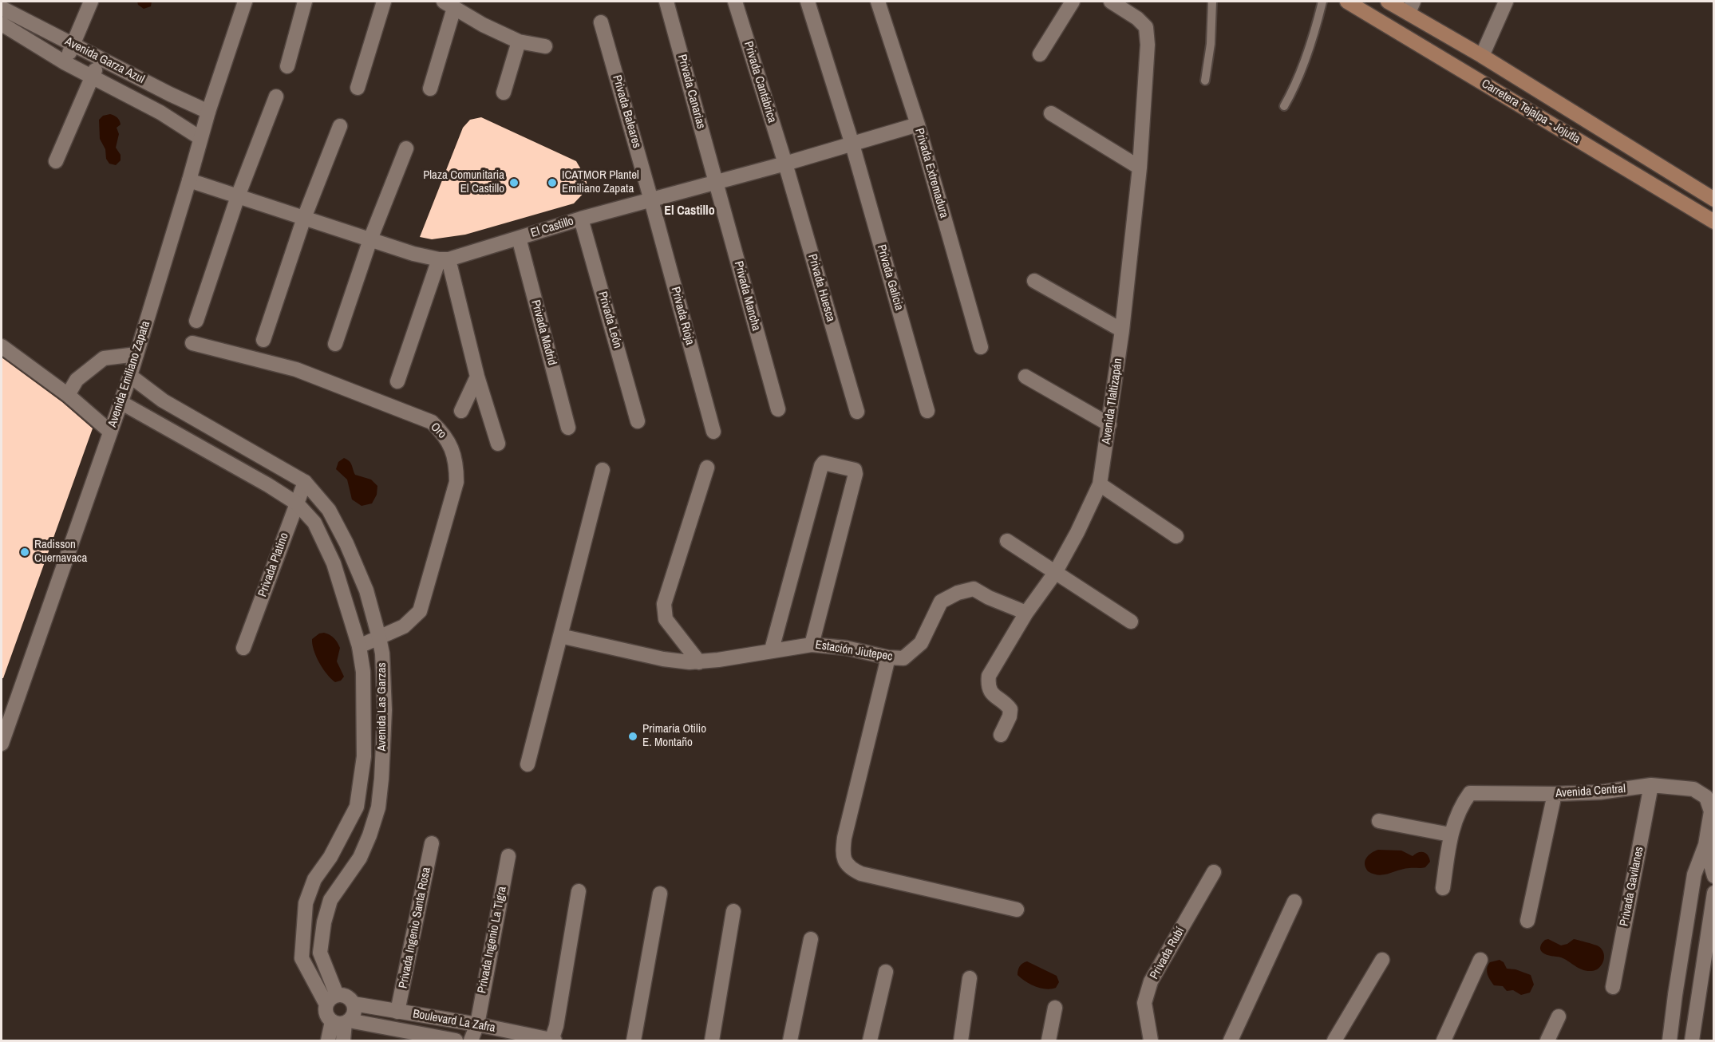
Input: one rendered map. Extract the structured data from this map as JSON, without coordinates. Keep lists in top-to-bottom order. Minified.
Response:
{"streets":{"main road":["Carretera Tejalpa - Jojutla"],"street":["Avenida Garza Azul","Privada Cantábrica","Privada Canarias","Privada Baleares","Privada Extremadura","El Castillo","Privada Galicia","Privada Huesca","Privada Mancha","Privada Rioja","Privada León","Privada Madrid","Avenida Emiliano Zapata","Avenida Tlaltizapán","Oro","Privada Platino","Estación Jiutepec","Avenida Las Garzas","Avenida Central","Privada Gavilanes","Privada Ingenio Santa Rosa","Privada Ingenio La Tigra","Privada Rubí","Boulevard La Zafra"]},"crossings":[["Avenida Garza Azul","Avenida Emiliano Zapata"],["Privada Cantábrica","El Castillo"],["Privada Cantábrica","Privada Huesca"],["Privada Canarias","El Castillo"],["Privada Canarias","Privada Mancha"],["Privada Baleares","El Castillo"],["Privada Baleares","Privada Rioja"],["Privada Extremadura","El Castillo"],["El Castillo","Privada Galicia"],["El Castillo","Privada Huesca"],["El Castillo","Privada Mancha"],["El Castillo","Privada Rioja"],["El Castillo","Privada León"],["El Castillo","Privada Madrid"],["El Castillo","Avenida Emiliano Zapata"],["Avenida Emiliano Zapata","Avenida Las Garzas"],["Avenida Tlaltizapán","Estación Jiutepec"],["Oro","Avenida Las Garzas"],["Privada Platino","Avenida Las Garzas"],["Avenida Las Garzas","Boulevard La Zafra"],["Avenida Central","Privada Gavilanes"],["Privada Ingenio Santa Rosa","Boulevard La Zafra"],["Privada Ingenio La Tigra","Boulevard La Zafra"]],"districts":["El Castillo"],"places":["Plaza Comunitaria El Castillo","ICATMOR Plantel Emiliano Zapata","Radisson Cuernavaca","Primaria Otilio E. Montaño"]}
